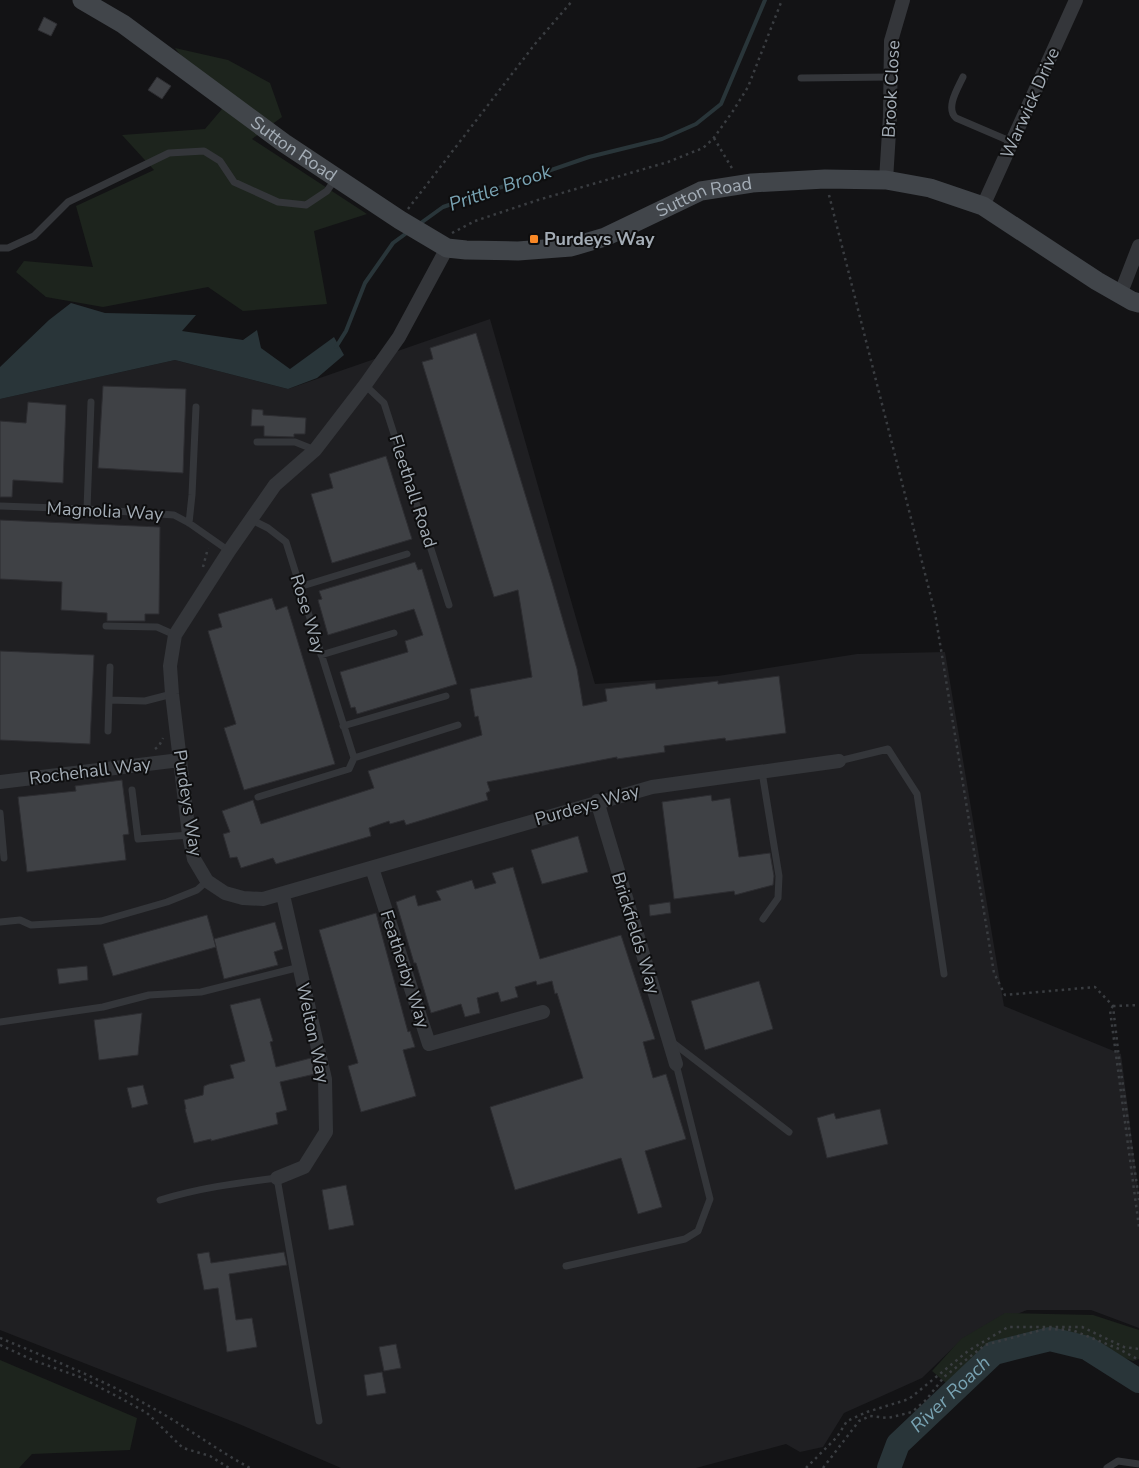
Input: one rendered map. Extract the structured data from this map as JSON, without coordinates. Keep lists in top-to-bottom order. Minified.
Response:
{"streets":{"street":["Brook Close","Warwick Drive","Sutton Road","Rochehall Way","Purdeys Way","Brickfields Way","Featherby Way","Welton Way"],"lane":["Fleethall Road","Magnolia Way","Rose Way"]},"crossings":[["Brook Close","Sutton Road"],["Warwick Drive","Sutton Road"],["Sutton Road","Purdeys Way"],["Fleethall Road","Purdeys Way"],["Magnolia Way","Purdeys Way"],["Rose Way","Purdeys Way"],["Rochehall Way","Purdeys Way"],["Purdeys Way","Brickfields Way"],["Purdeys Way","Featherby Way"],["Purdeys Way","Welton Way"]],"water":["Prittle Brook","River Roach"],"places":{"transit":["Purdeys Way"]}}
